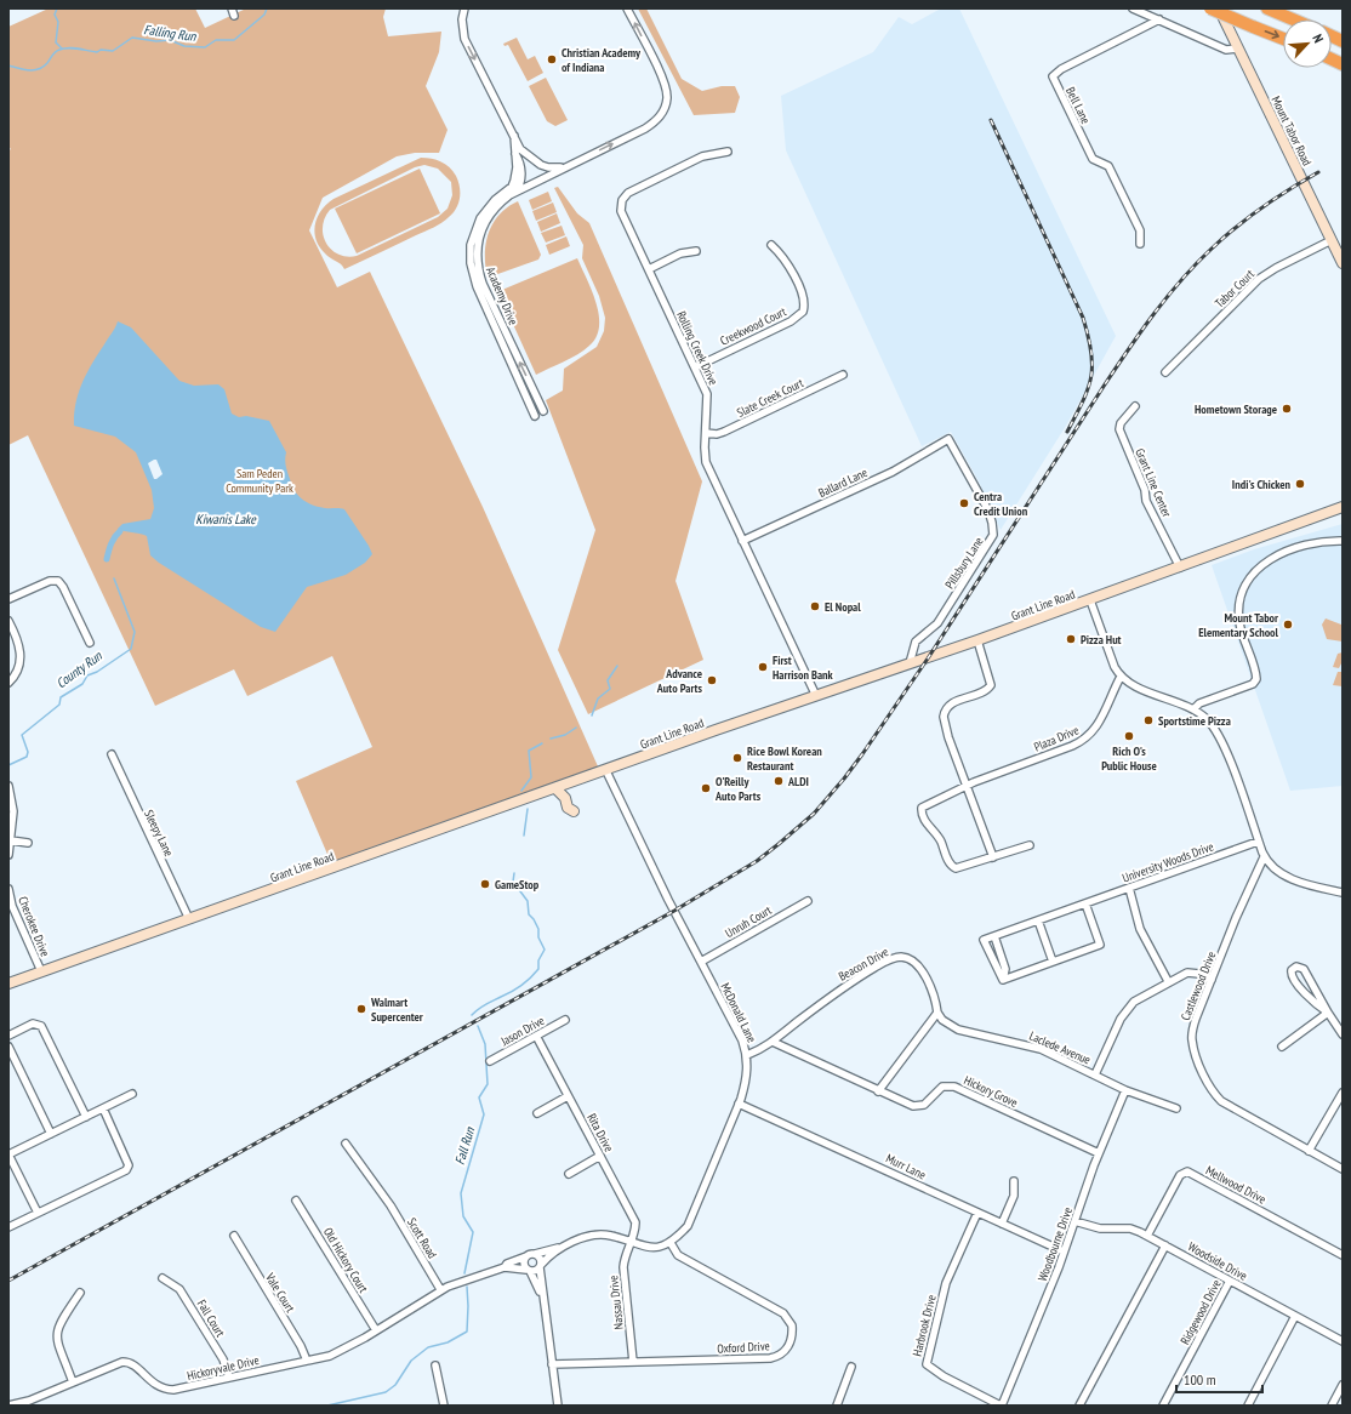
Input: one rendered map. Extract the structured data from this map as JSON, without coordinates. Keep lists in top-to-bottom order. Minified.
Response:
{"streets":{"main road":["Mount Tabor Road","Grant Line Road"],"street":["Bell Lane","Tabor Court","Academy Drive","Creekwood Court","Rolling Creek Drive","Slate Creek Court","Ballard Lane","Grant Line Center","Pillsbury Lane","Plaza Drive","Sleepy Lane","University Woods Drive","Unruh Court","Cherokee Drive","Beacon Drive","Castlewood Drive","McDonald Lane","Jason Drive","Laclede Avenue","Hickory Grove","Rita Drive","Murr Lane","Mellwood Drive","Scott Road","Woodbourne Drive","Old Hickory Court","Woodside Drive","Vale Court","Nassau Drive","Ridgewood Drive","Fall Court","Harbrook Drive","Oxford Drive","Hickoryvale Drive"]},"crossings":[["Mount Tabor Road","Tabor Court"],["Creekwood Court","Rolling Creek Drive"],["Rolling Creek Drive","Slate Creek Court"],["Rolling Creek Drive","Ballard Lane"],["Rolling Creek Drive","Grant Line Road"],["Ballard Lane","Pillsbury Lane"],["Grant Line Center","Grant Line Road"],["Pillsbury Lane","Grant Line Road"],["Grant Line Road","Sleepy Lane"],["Grant Line Road","Cherokee Drive"],["Grant Line Road","McDonald Lane"],["Unruh Court","McDonald Lane"],["Beacon Drive","McDonald Lane"],["Beacon Drive","Laclede Avenue"],["Beacon Drive","Hickory Grove"],["McDonald Lane","Murr Lane"],["McDonald Lane","Oxford Drive"],["Jason Drive","Rita Drive"],["Laclede Avenue","Woodbourne Drive"],["Hickory Grove","Woodbourne Drive"],["Rita Drive","Nassau Drive"],["Murr Lane","Woodbourne Drive"],["Murr Lane","Harbrook Drive"],["Mellwood Drive","Woodside Drive"],["Scott Road","Hickoryvale Drive"],["Woodbourne Drive","Woodside Drive"],["Woodbourne Drive","Harbrook Drive"],["Old Hickory Court","Hickoryvale Drive"],["Woodside Drive","Ridgewood Drive"],["Vale Court","Hickoryvale Drive"],["Nassau Drive","Oxford Drive"],["Fall Court","Hickoryvale Drive"]],"one_way":["Academy Drive"],"water":["Falling Run","Kiwanis Lake","County Run","Fall Run"],"parks":["Sam Peden Community Park"],"places":["Christian Academy of Indiana","Hometown Storage","Indi's Chicken","Centra Credit Union","El Nopal","Mount Tabor Elementary School","Pizza Hut","First Harrison Bank","Advance Auto Parts","Sportstime Pizza","Rich O's Public House","Rice Bowl Korean Restaurant","ALDI","O'Reilly Auto Parts","GameStop","Walmart Supercenter"],"scale_bar":"100 m","north":"top right"}
